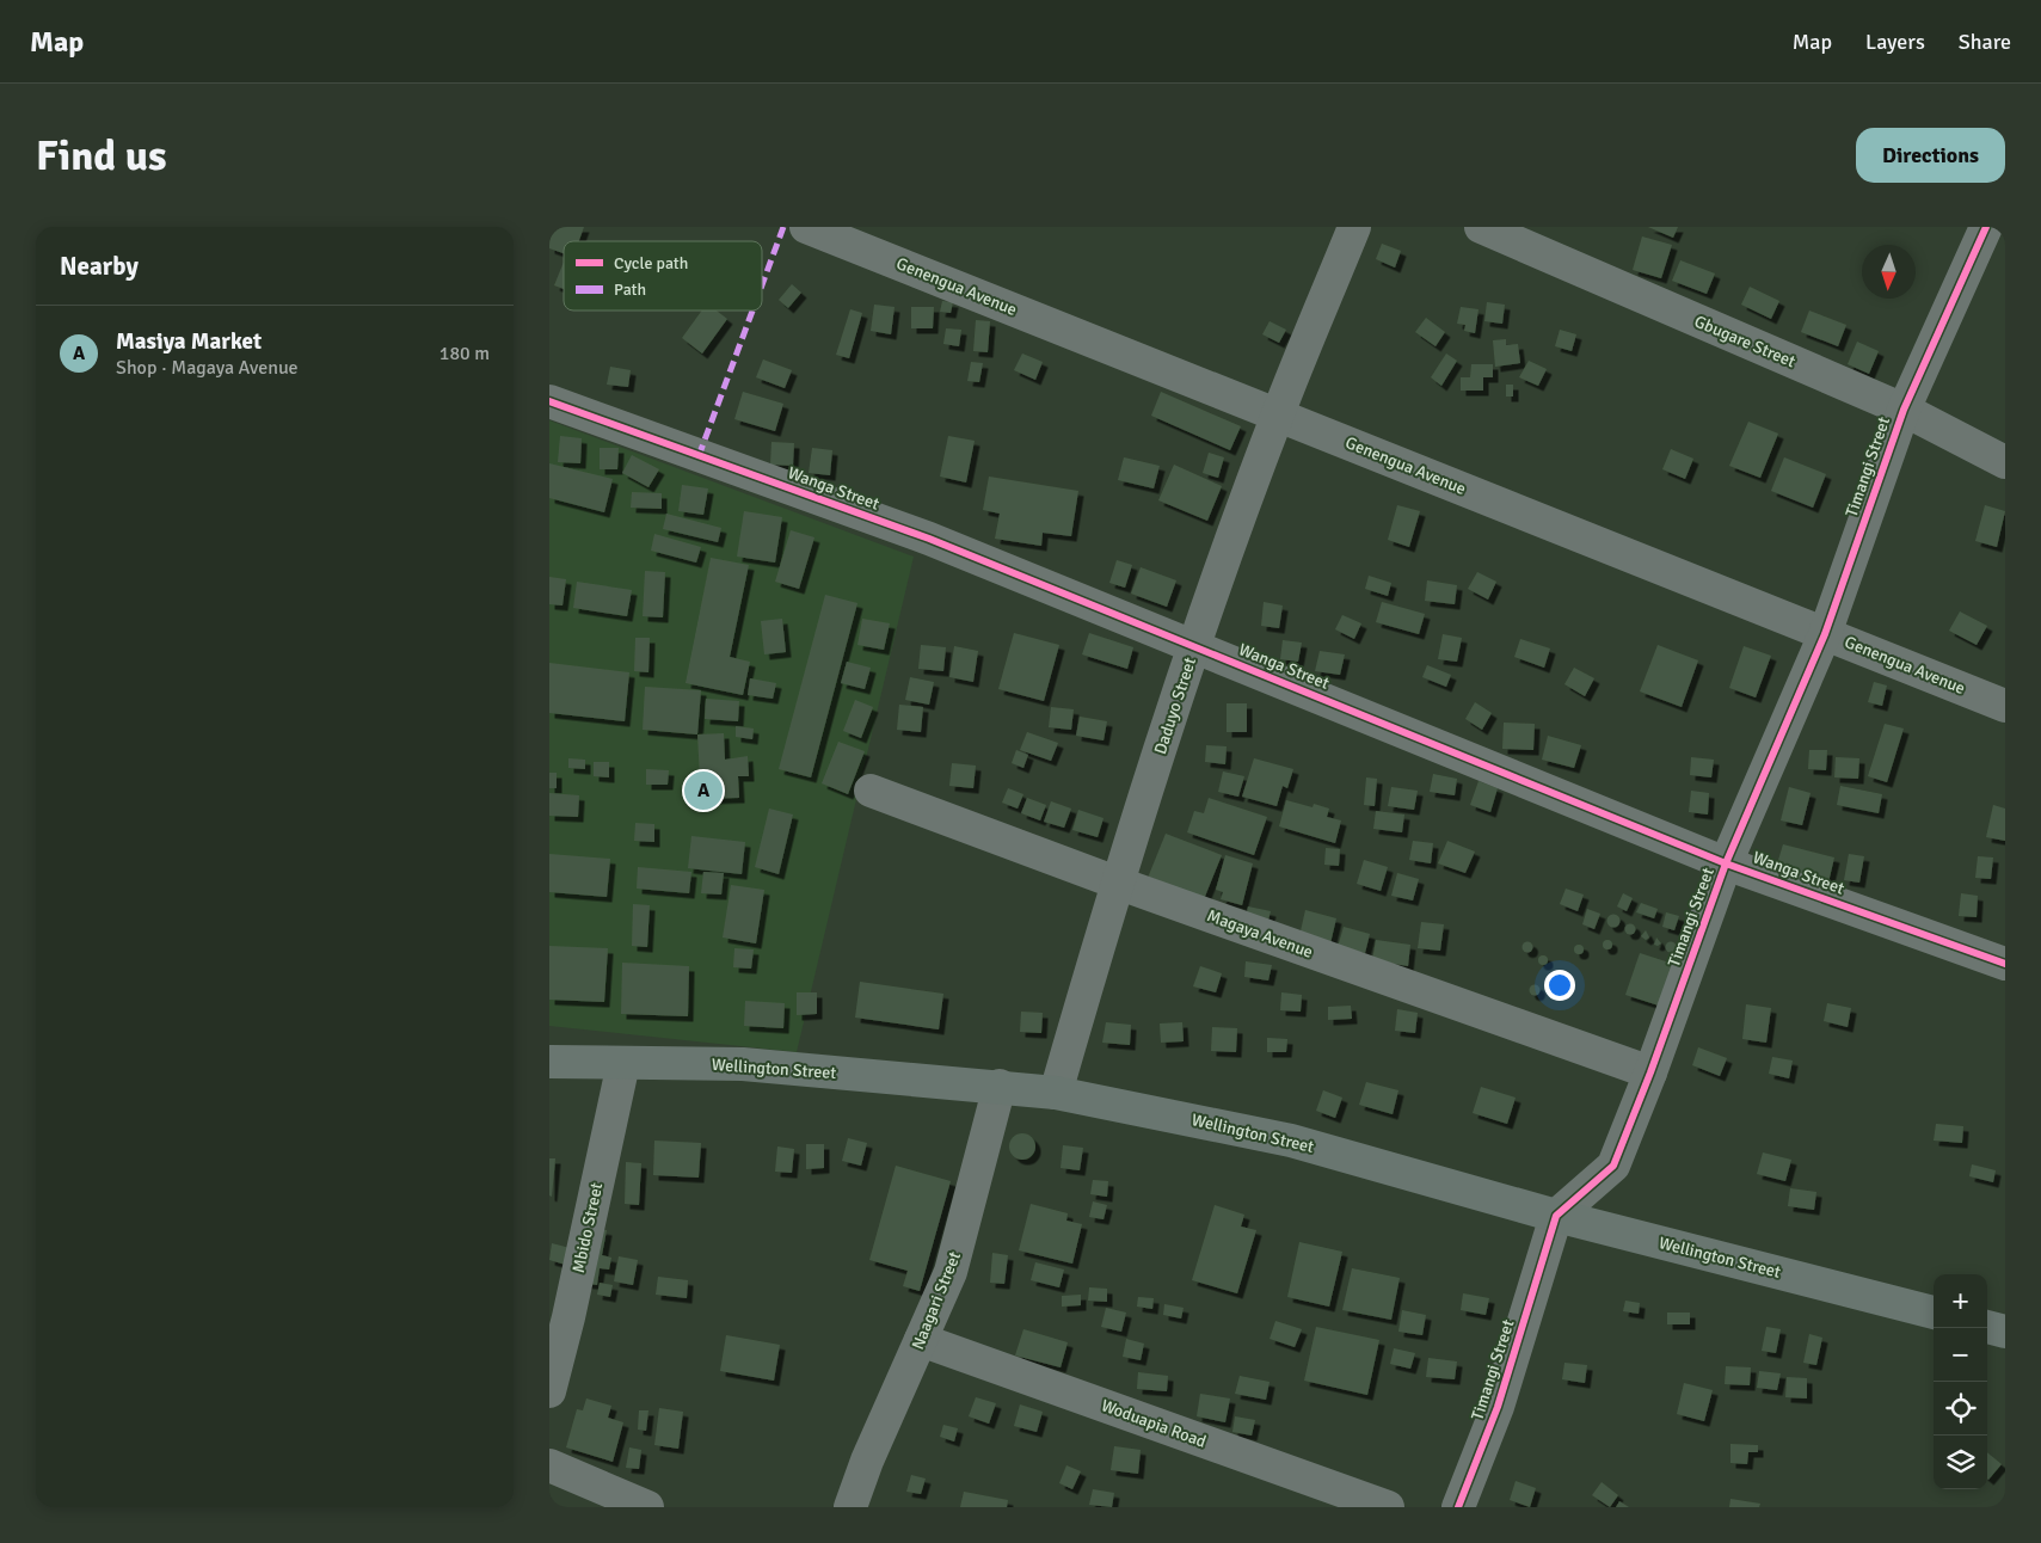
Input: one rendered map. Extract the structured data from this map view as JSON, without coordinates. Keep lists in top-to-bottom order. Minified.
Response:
{"streets":{"main road":["Wellington Street"],"street":["Genengua Avenue","Gbugare Street","Timangi Street","Wanga Street","Daduyo Street","Magaya Avenue","Mbido Street","Naagari Street","Woduapia Road"]},"crossings":[["Genengua Avenue","Timangi Street"],["Genengua Avenue","Daduyo Street"],["Gbugare Street","Timangi Street"],["Timangi Street","Wanga Street"],["Timangi Street","Magaya Avenue"],["Timangi Street","Wellington Street"],["Wanga Street","Daduyo Street"],["Daduyo Street","Magaya Avenue"],["Daduyo Street","Wellington Street"],["Wellington Street","Mbido Street"],["Wellington Street","Naagari Street"],["Naagari Street","Woduapia Road"]],"legend":["Cycle path","Path"],"north":"bottom","page":{"header":"Map","nav":["Map","Layers","Share"],"buttons":"Directions","title":"Find us","heading":"Nearby","list":[{"mark":"A","name":"Masiya Market","note":"Shop · Magaya Avenue","value":"180 m"}],"pins":"A","map_buttons":["+","−"]}}
